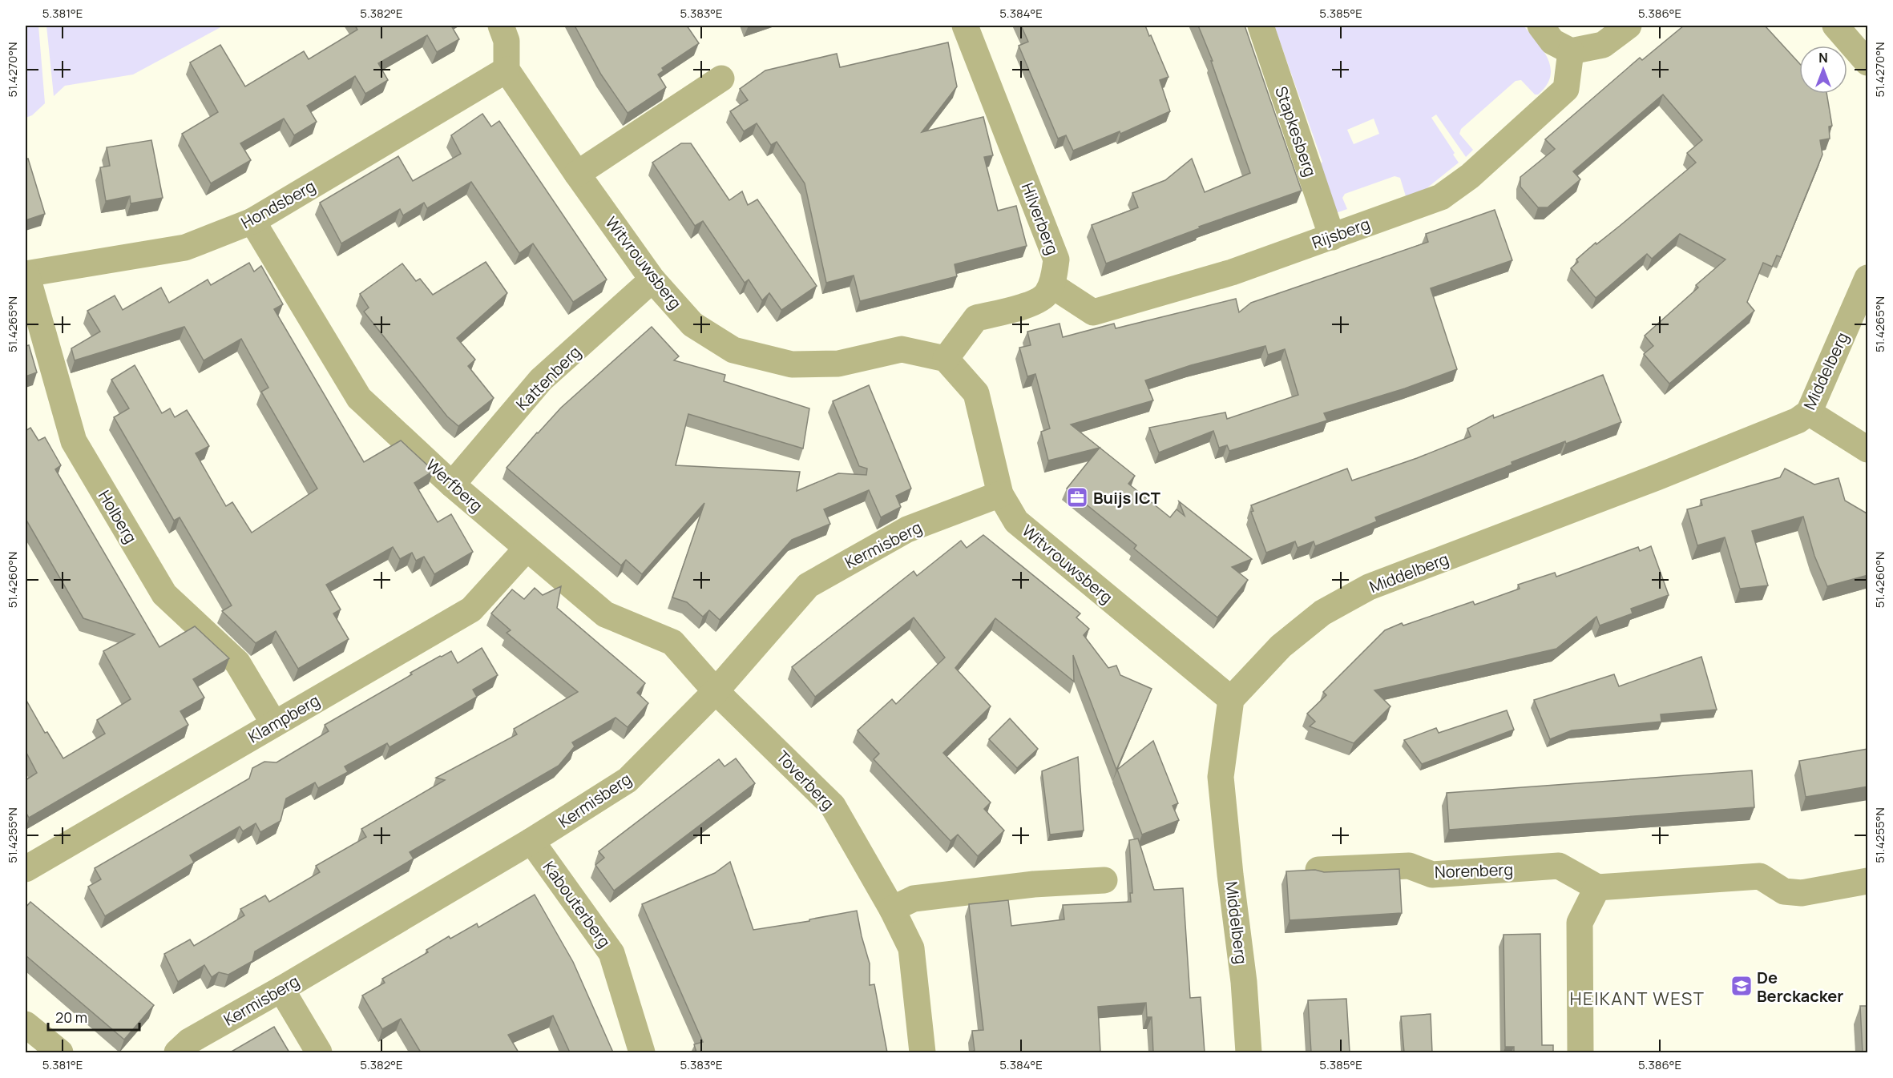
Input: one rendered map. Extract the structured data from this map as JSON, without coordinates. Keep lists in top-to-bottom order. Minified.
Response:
{"streets":{"street":["Stapkesberg","Hondsberg","Hilverberg","Rijsberg","Witvrouwsberg","Middelberg","Kattenberg","Werfberg","Holberg","Kermisberg","Klampberg","Toverberg","Norenberg","Kabouterberg"]},"crossings":[["Stapkesberg","Rijsberg"],["Hondsberg","Witvrouwsberg"],["Hondsberg","Werfberg"],["Hondsberg","Holberg"],["Hilverberg","Rijsberg"],["Witvrouwsberg","Middelberg"],["Witvrouwsberg","Kattenberg"],["Witvrouwsberg","Kermisberg"],["Kattenberg","Werfberg"],["Werfberg","Kermisberg"],["Werfberg","Klampberg"],["Werfberg","Toverberg"],["Holberg","Klampberg"],["Kermisberg","Toverberg"],["Kermisberg","Kabouterberg"]],"districts":["HEIKANT WEST"],"places":{"office":["Buijs ICT"],"school or university":["De Berckacker"]},"scale_bar":"20 m","north":"top","coordinates":["5.381°E","5.382°E","5.383°E","5.384°E","5.385°E","5.386°E","51.4270°N","51.4265°N","51.4260°N","51.4255°N"]}
